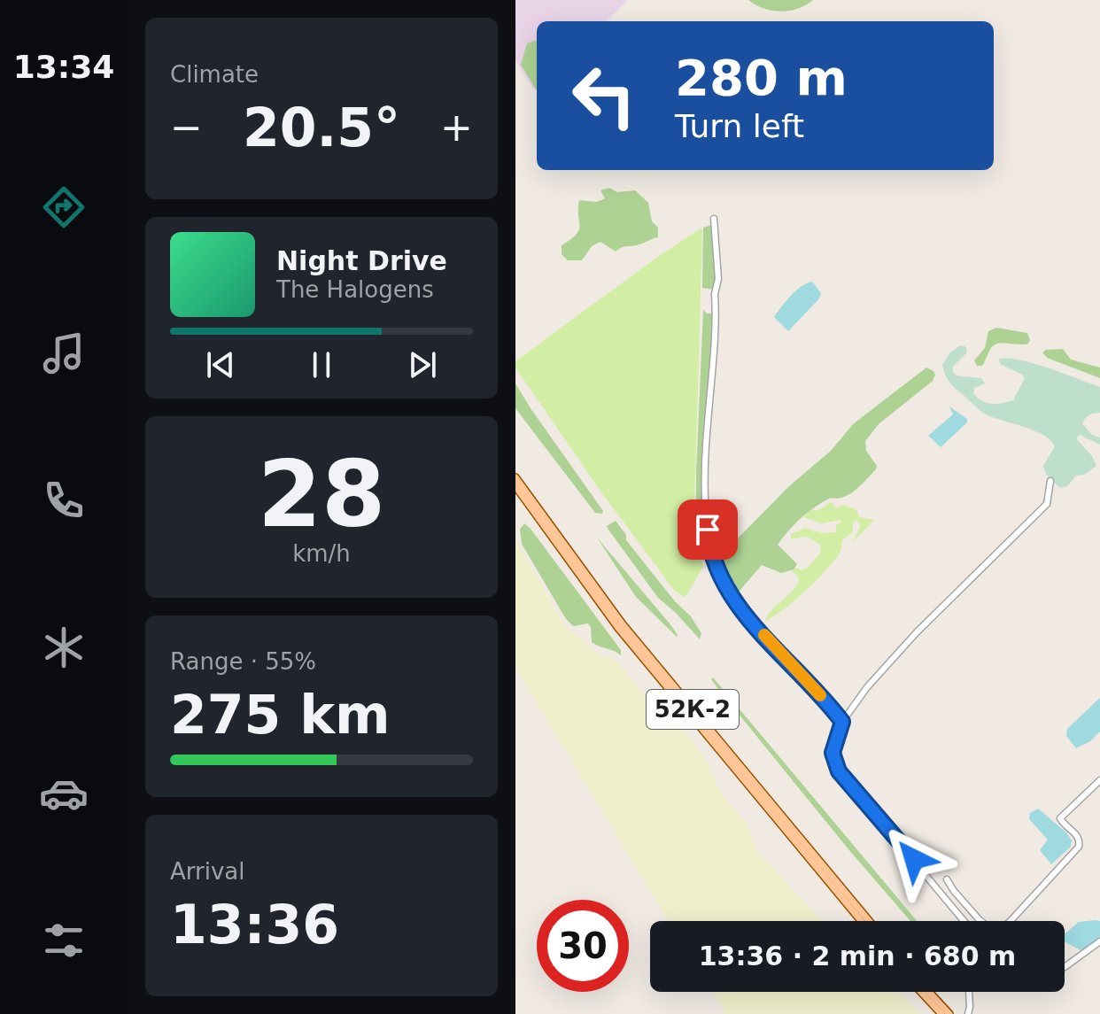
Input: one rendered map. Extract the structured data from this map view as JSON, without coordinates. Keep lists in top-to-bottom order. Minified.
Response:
{"streets":{"main road":["52К-2"]},"page":{"tabs":"13:34","tile":["Climate",["28","km/h"],["Range · 55%","275 km"],["Arrival","13:36"]],"turn":["280 m","Turn left"],"heat":["−","20.5°","+"],"song":["Night Drive","The Halogens"],"limit":"30","trip":"13:36 · 2 min · 680 m"}}
